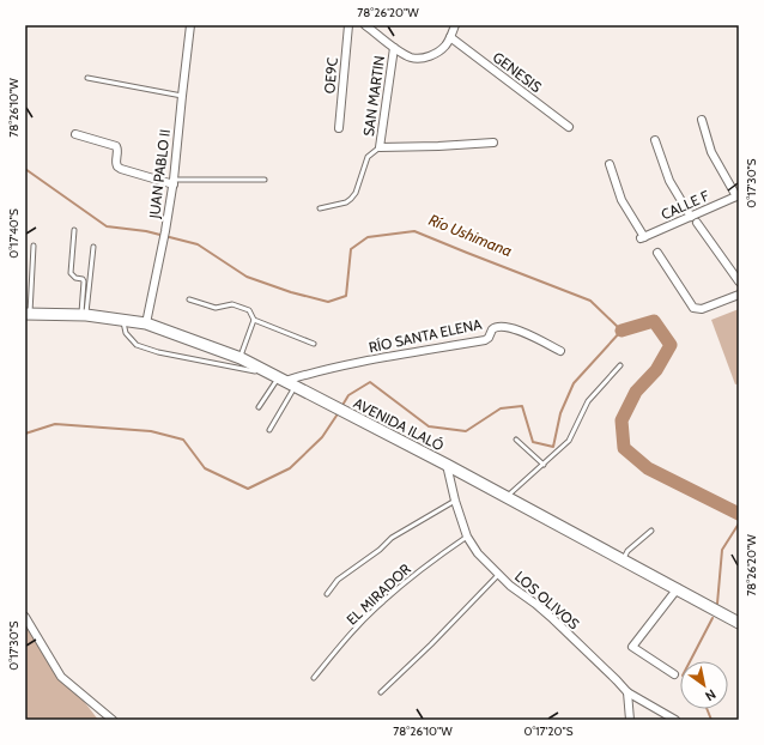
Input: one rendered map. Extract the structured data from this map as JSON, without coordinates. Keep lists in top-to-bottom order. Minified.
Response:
{"streets":{"main road":["AVENIDA ILALÓ"],"street":["GENESIS","OE9C","SAN MARTIN","JUAN PABLO II","CALLE F","RÍO SANTA ELENA","LOS OLIVOS"],"lane":["EL MIRADOR"]},"crossings":[["JUAN PABLO II","AVENIDA ILALÓ"],["RÍO SANTA ELENA","AVENIDA ILALÓ"],["AVENIDA ILALÓ","LOS OLIVOS"],["EL MIRADOR","LOS OLIVOS"]],"water":["Río Ushimana"],"north":"bottom right","coordinates":["78°26'20\"W","78°26'10\"W","0°17'30\"S","0°17'40\"S","0°17'20\"S"]}
